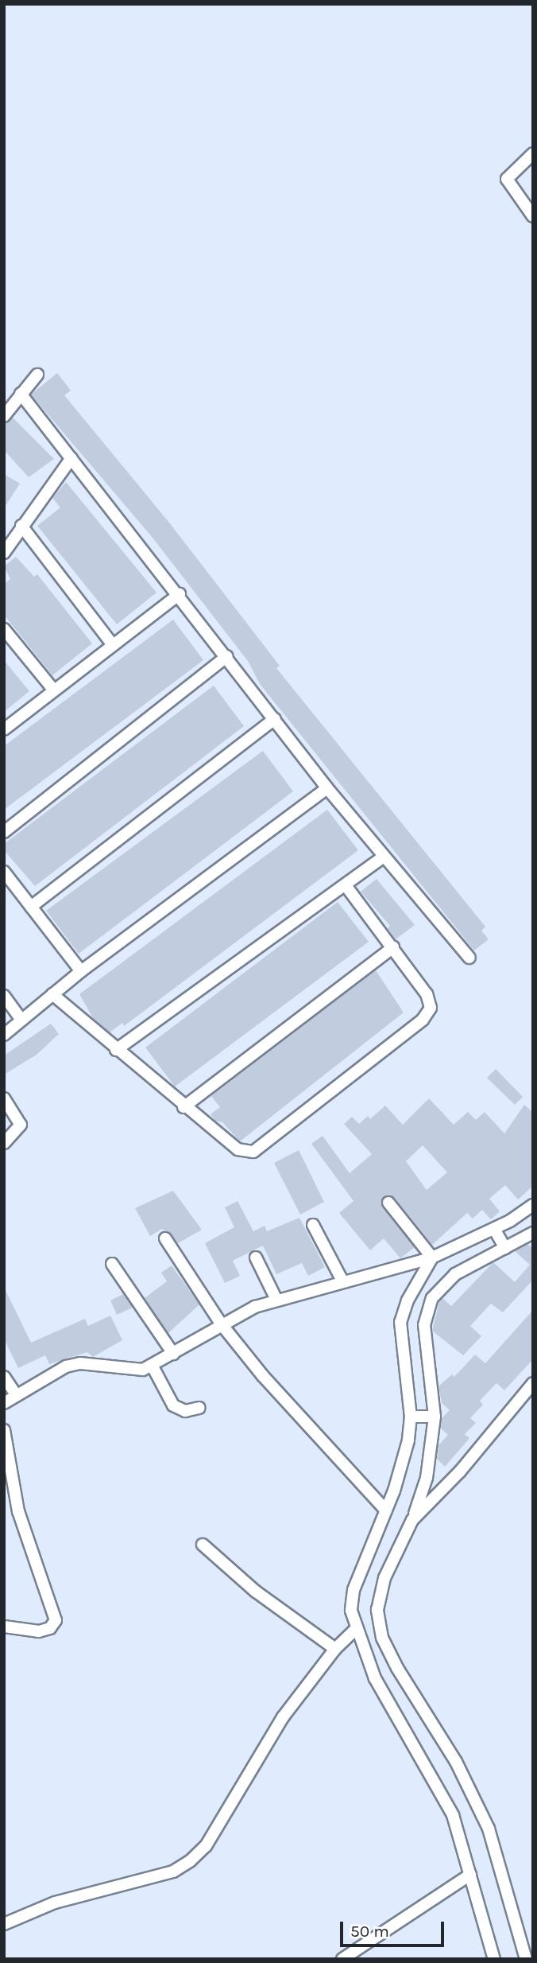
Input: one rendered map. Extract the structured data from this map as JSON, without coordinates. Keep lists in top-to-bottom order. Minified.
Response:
{"scale_bar":"50 m"}
